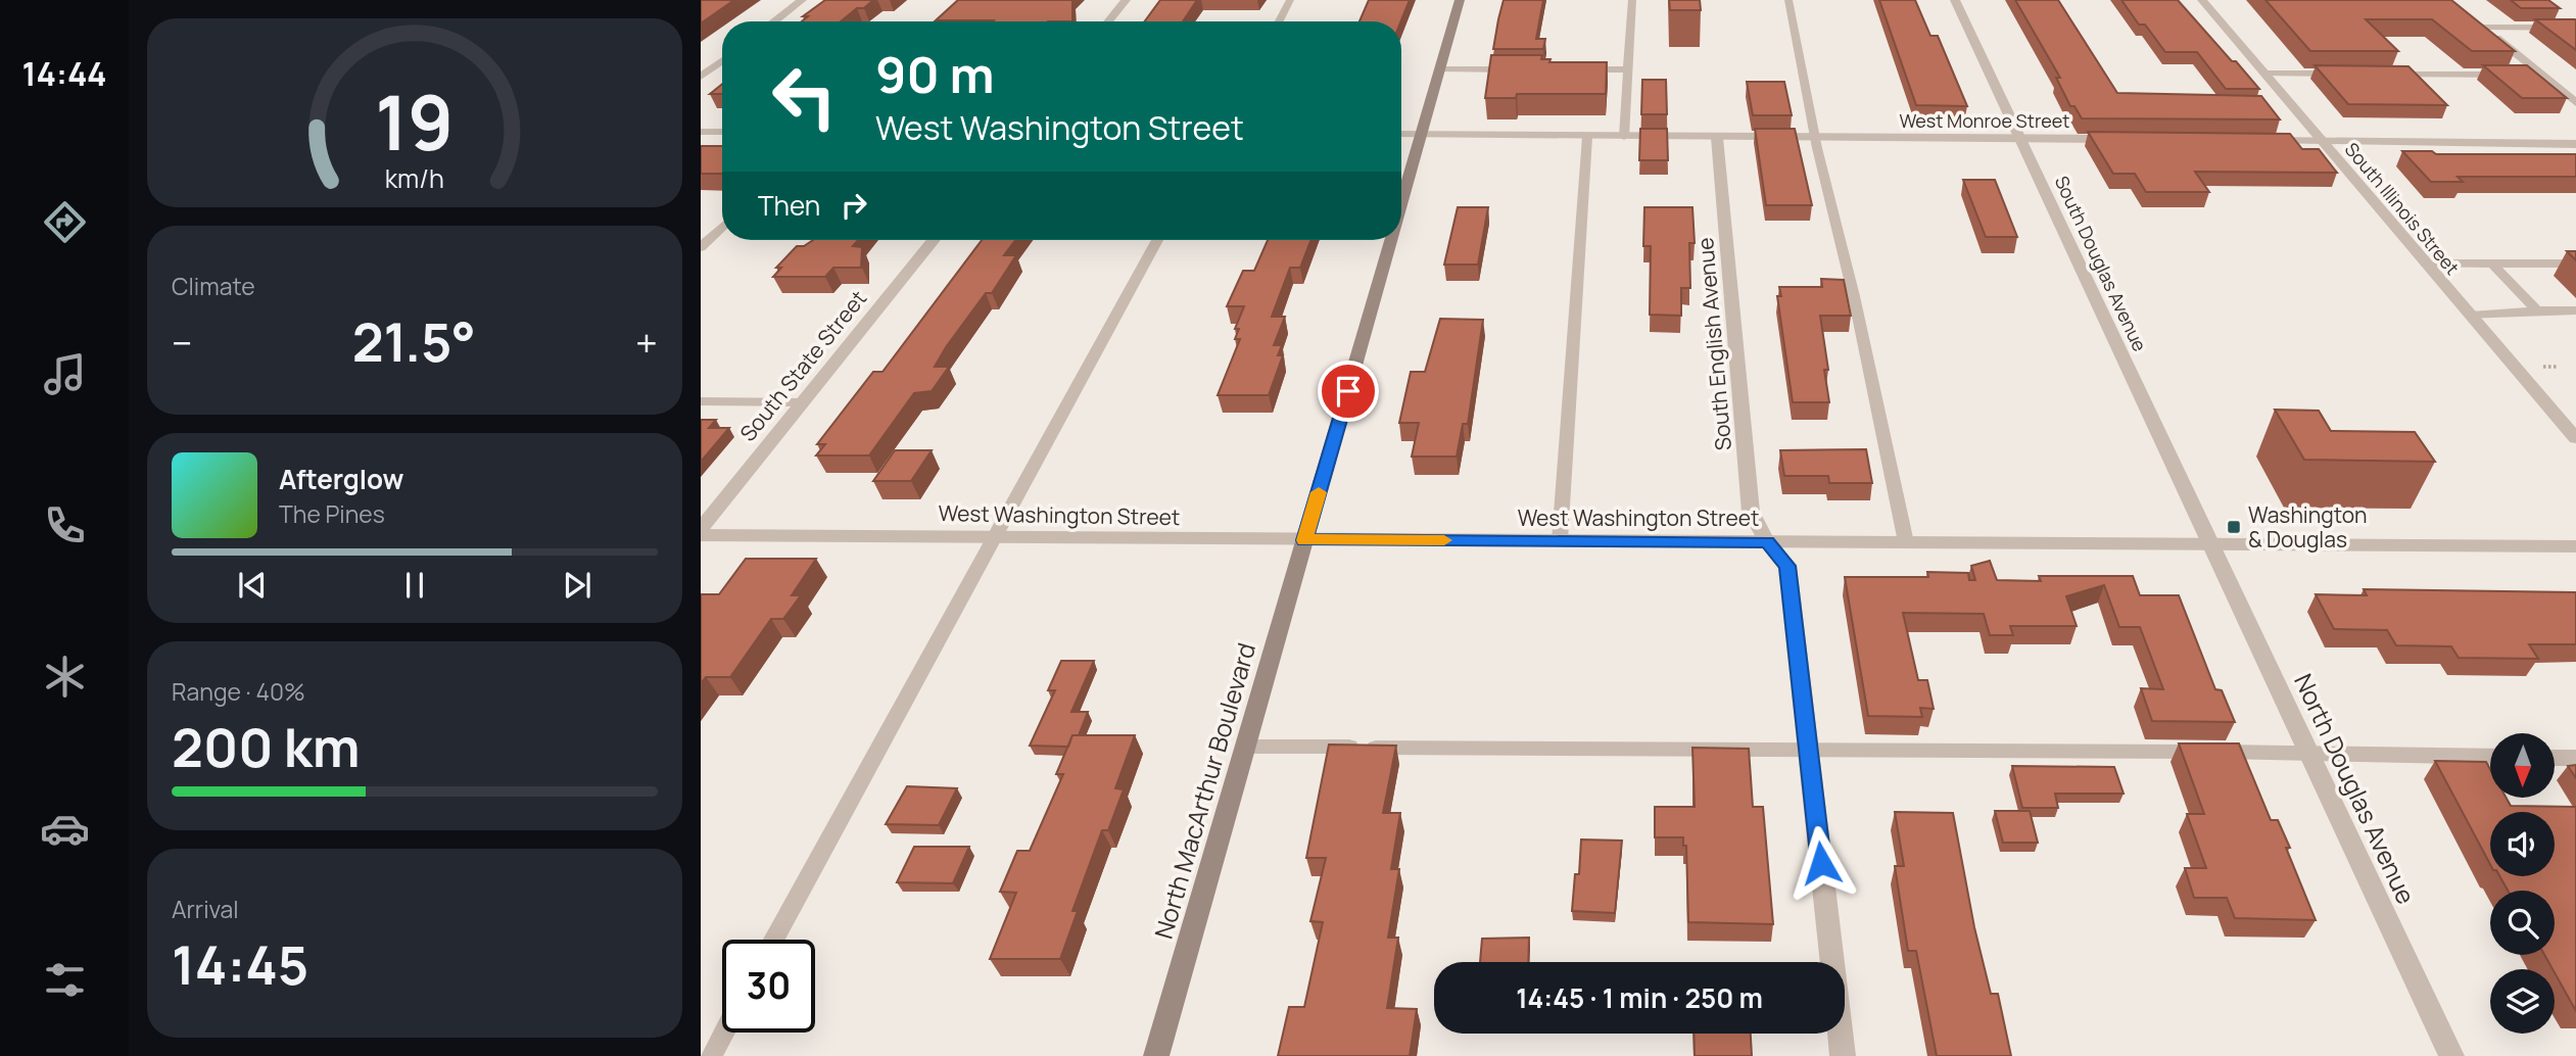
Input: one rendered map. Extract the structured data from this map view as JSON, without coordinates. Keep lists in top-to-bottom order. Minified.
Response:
{"streets":{"main road":["North MacArthur Boulevard"],"street":["West Monroe Street","South Illinois Street","South Douglas Avenue","South English Avenue","South State Street","West Washington Street","North Douglas Avenue"]},"crossings":[["West Monroe Street","South Douglas Avenue"],["West Monroe Street","South English Avenue"],["West Monroe Street","North MacArthur Boulevard"],["South Douglas Avenue","West Washington Street"],["South Douglas Avenue","North Douglas Avenue"],["South English Avenue","West Washington Street"],["West Washington Street","North Douglas Avenue"],["West Washington Street","North MacArthur Boulevard"]],"places":{"transit":["Washington & Douglas"]},"north":"bottom","page":{"tabs":"14:44","turn":["90 m","West Washington Street"],"then":"Then","tile":["Climate",["Range · 40%","200 km"],["Arrival","14:45"]],"heat":["−","21.5°","+"],"song":["Afterglow","The Pines"],"limit":"30","trip":"14:45 · 1 min · 250 m","gauge":["19","km/h"]}}
